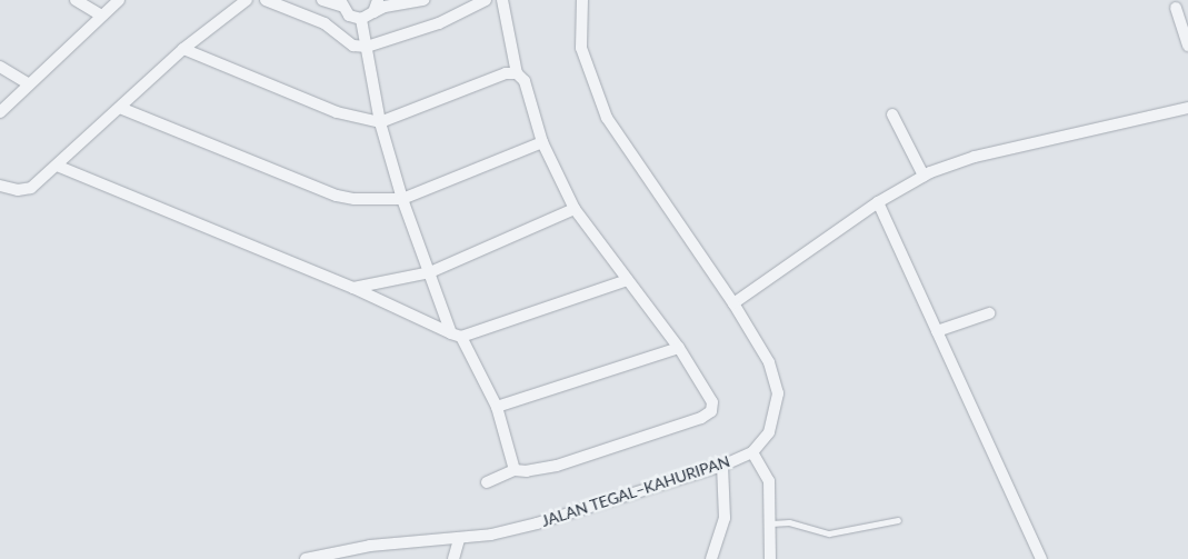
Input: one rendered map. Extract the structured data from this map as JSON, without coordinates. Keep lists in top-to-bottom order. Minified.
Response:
{"streets":{"street":["JALAN TEGAL–KAHURIPAN"]}}
